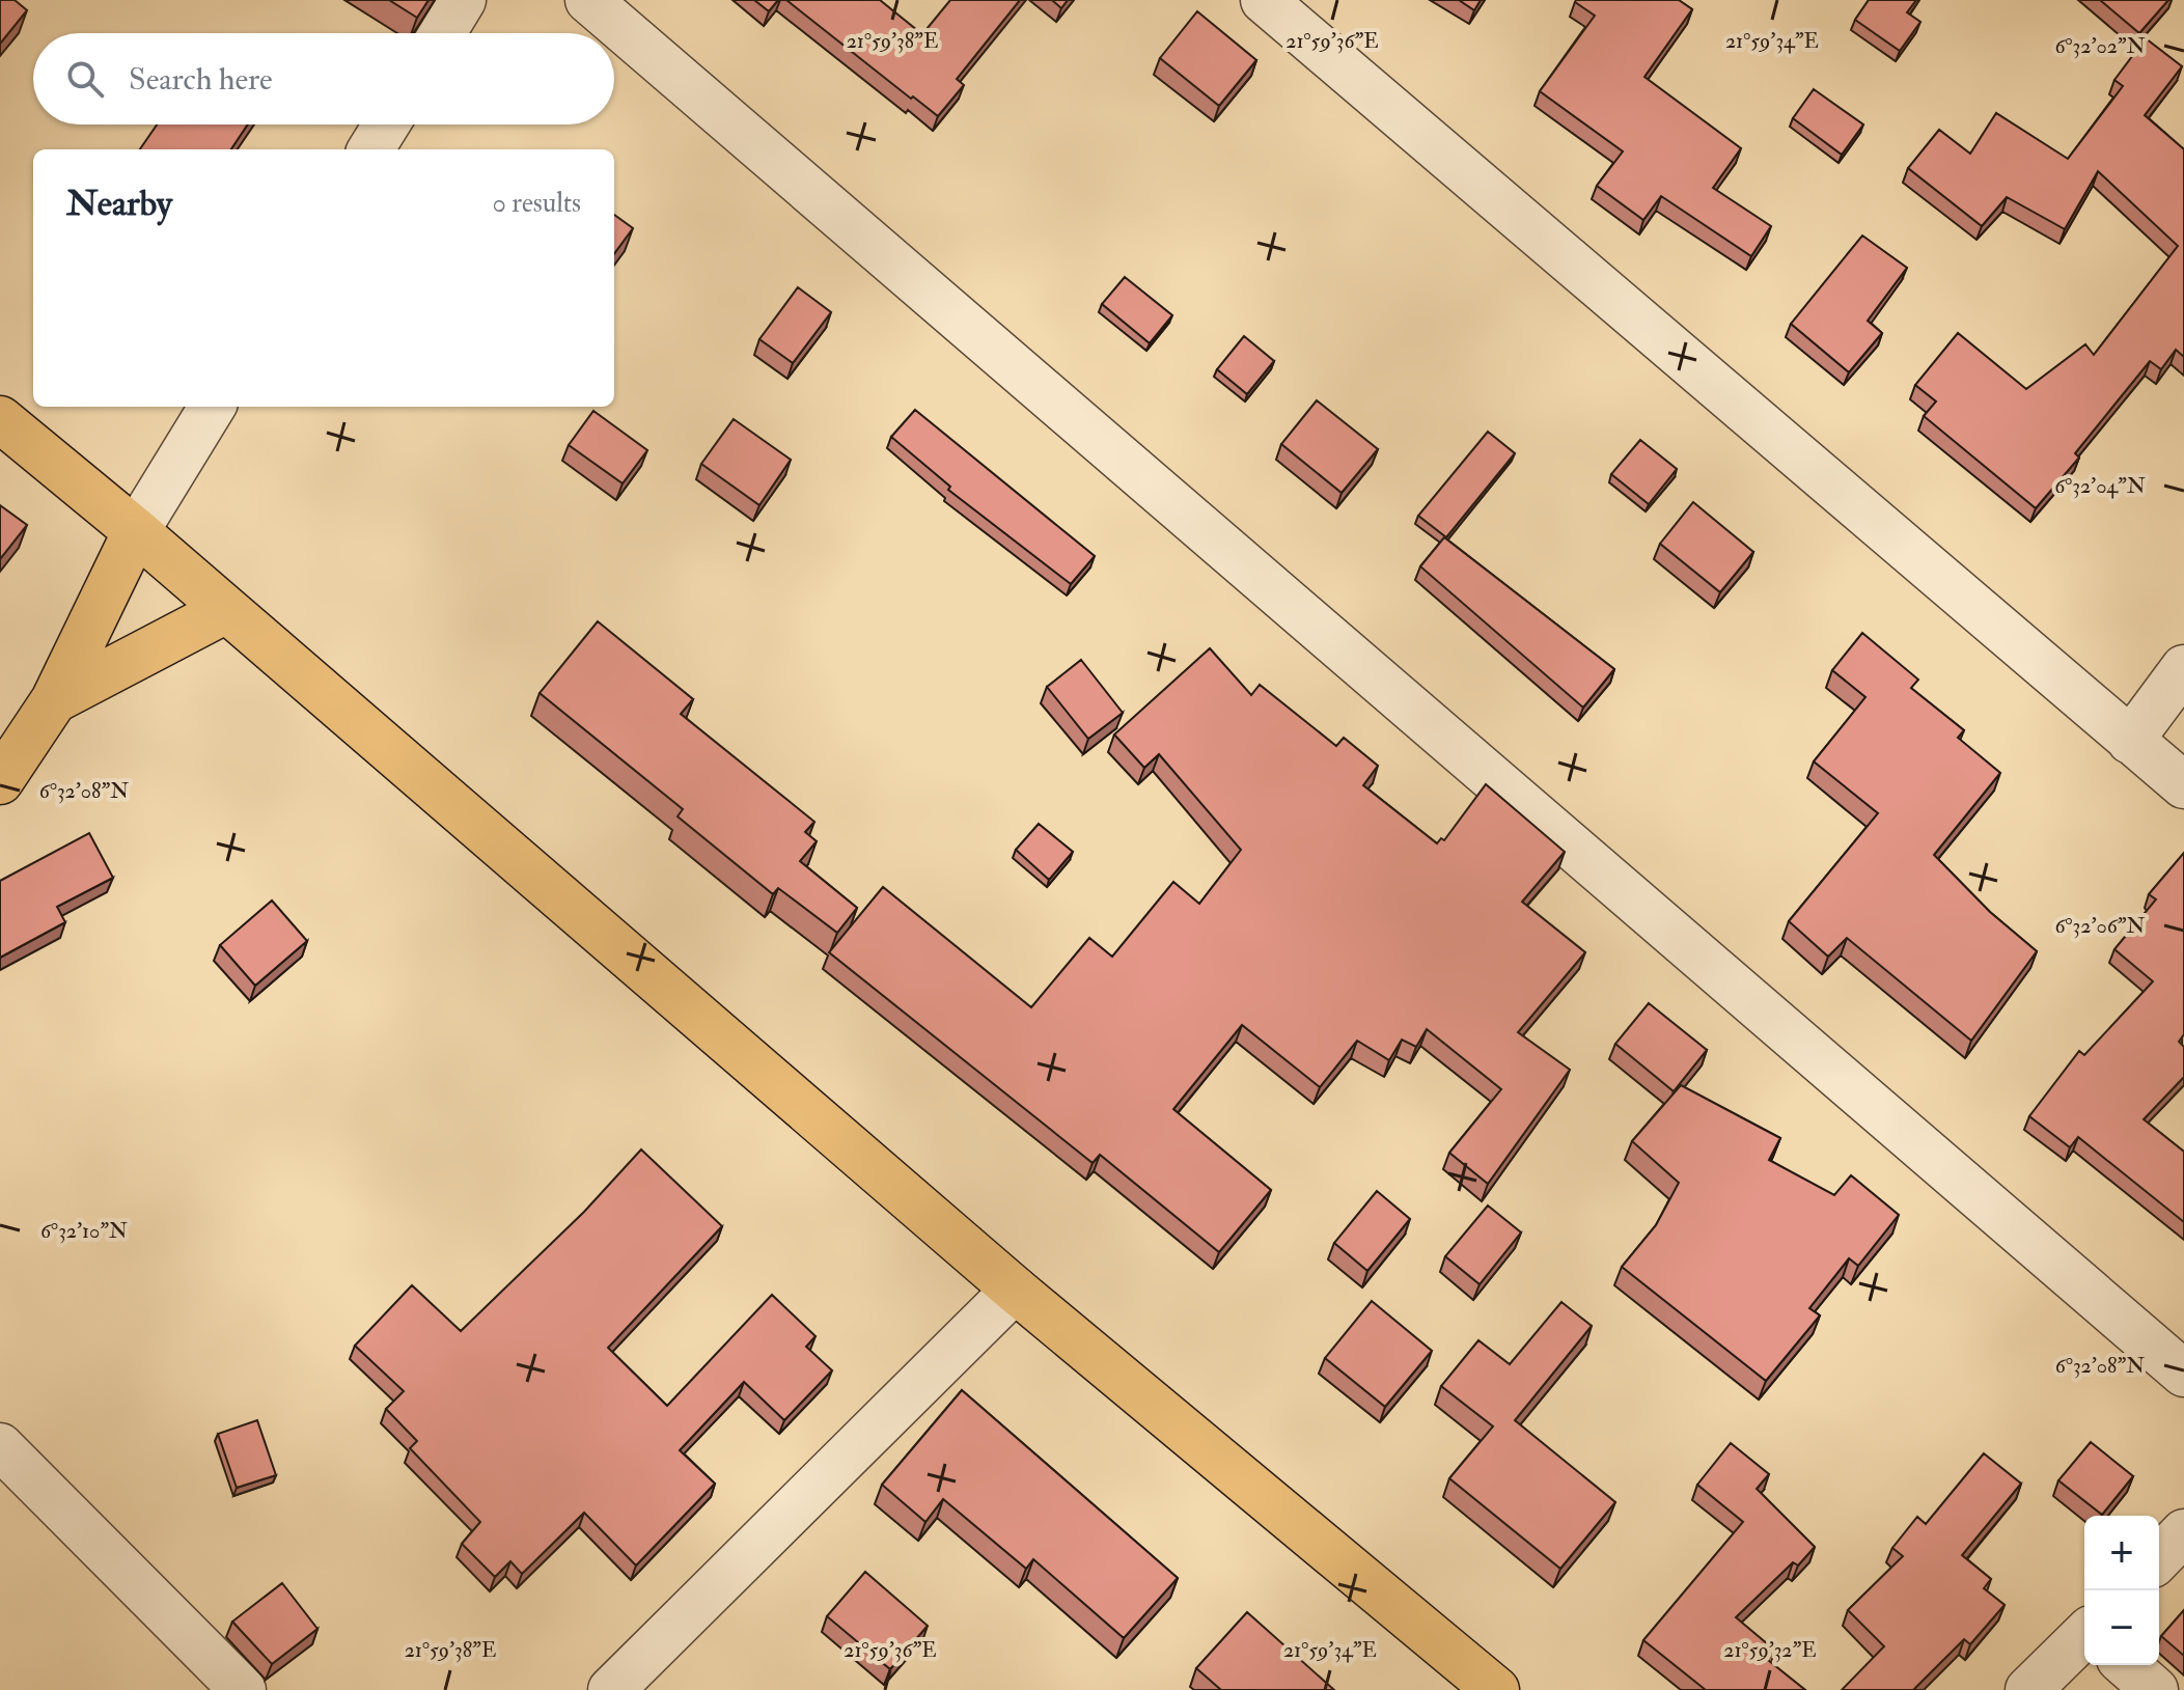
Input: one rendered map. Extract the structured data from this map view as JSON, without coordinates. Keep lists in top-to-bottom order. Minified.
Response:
{"page":{"search":"Search here","heading":["Nearby","0 results"],"map_buttons":["+","−"]},"coordinates":["21°59'38\"E","21°59'36\"E","21°59'34\"E","6°32'02\"N","6°32'04\"N","6°32'08\"N","6°32'06\"N","6°32'10\"N","21°59'32\"E"]}
